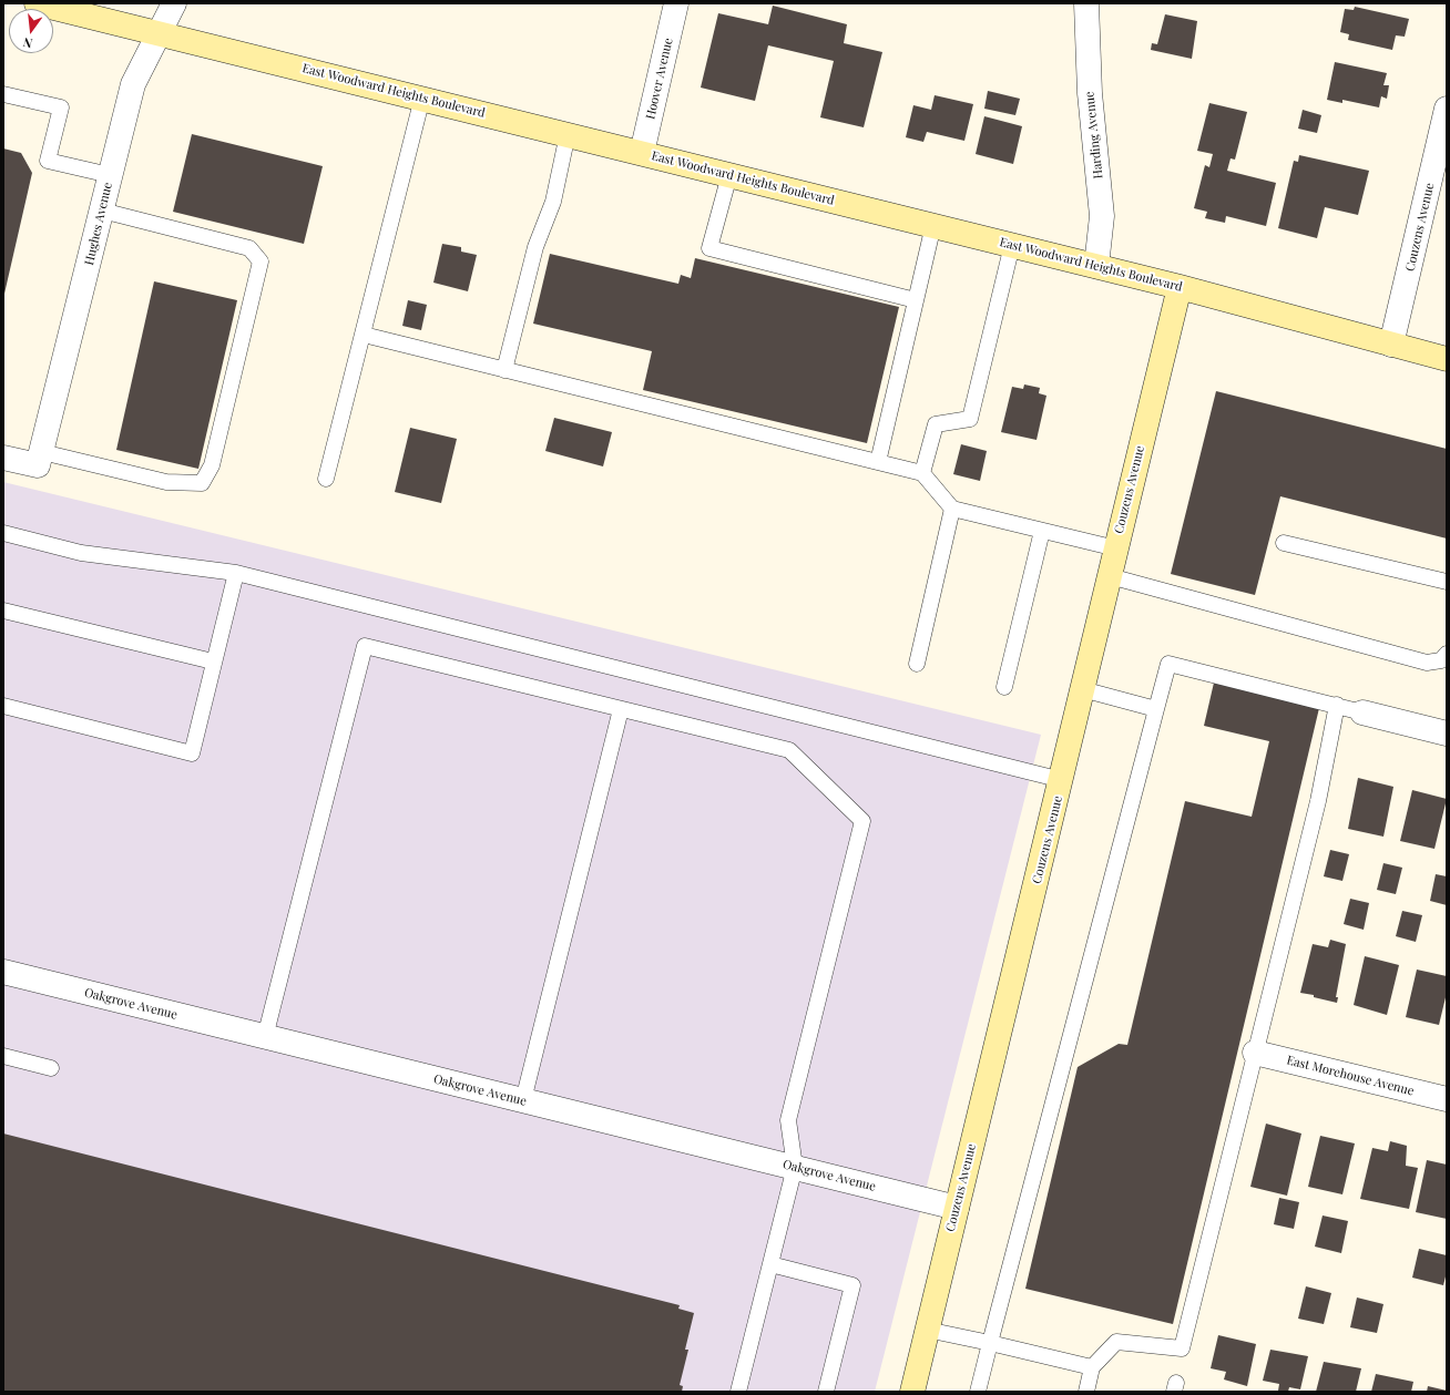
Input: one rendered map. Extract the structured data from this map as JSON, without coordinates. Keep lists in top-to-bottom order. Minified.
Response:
{"streets":{"street":["Hoover Avenue","East Woodward Heights Boulevard","Harding Avenue","Hughes Avenue","Couzens Avenue","Oakgrove Avenue","East Morehouse Avenue"]},"crossings":[["Hoover Avenue","East Woodward Heights Boulevard"],["East Woodward Heights Boulevard","Harding Avenue"],["East Woodward Heights Boulevard","Hughes Avenue"],["East Woodward Heights Boulevard","Couzens Avenue"],["Couzens Avenue","Oakgrove Avenue"]],"north":"bottom"}
